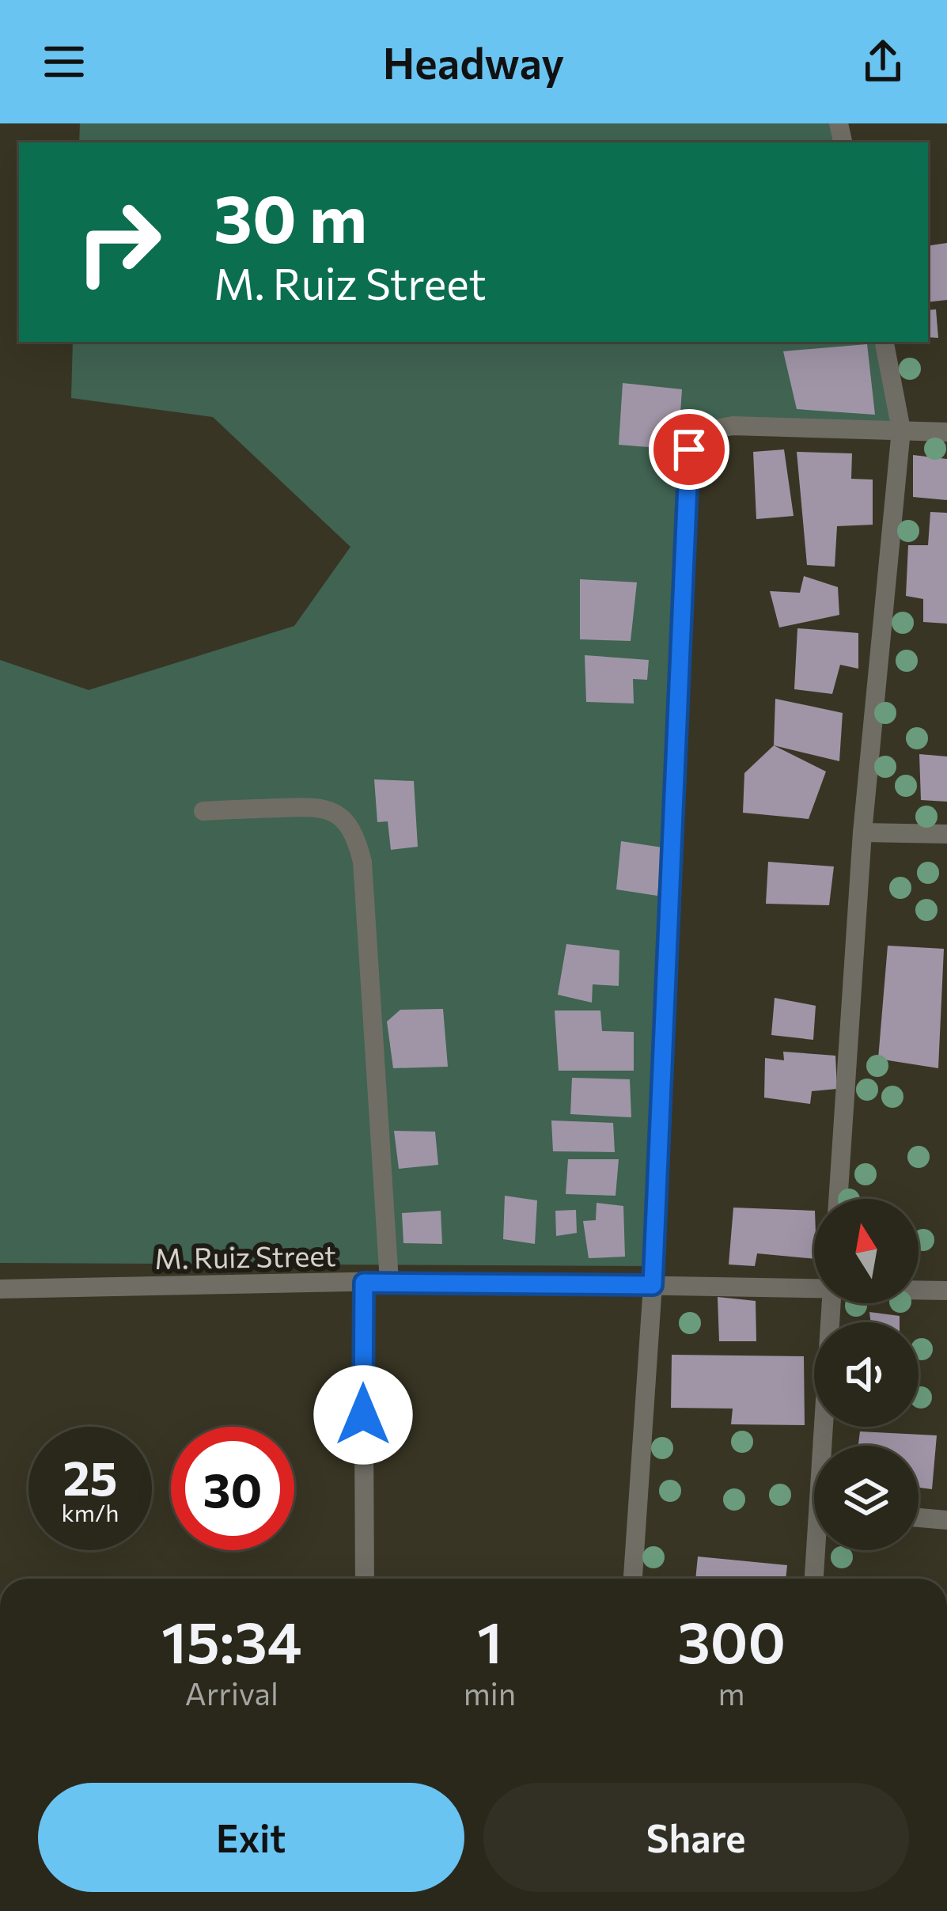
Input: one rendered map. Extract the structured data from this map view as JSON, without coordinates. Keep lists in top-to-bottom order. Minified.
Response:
{"streets":{"street":["M. Ruiz Street"]},"north":"top","page":{"header":"Headway","turn":["30 m","M. Ruiz Street"],"speed":"25 km/h","limit":"30","eta":["15:34","Arrival","1","min","300","m"],"buttons":["Exit","Share"]}}
